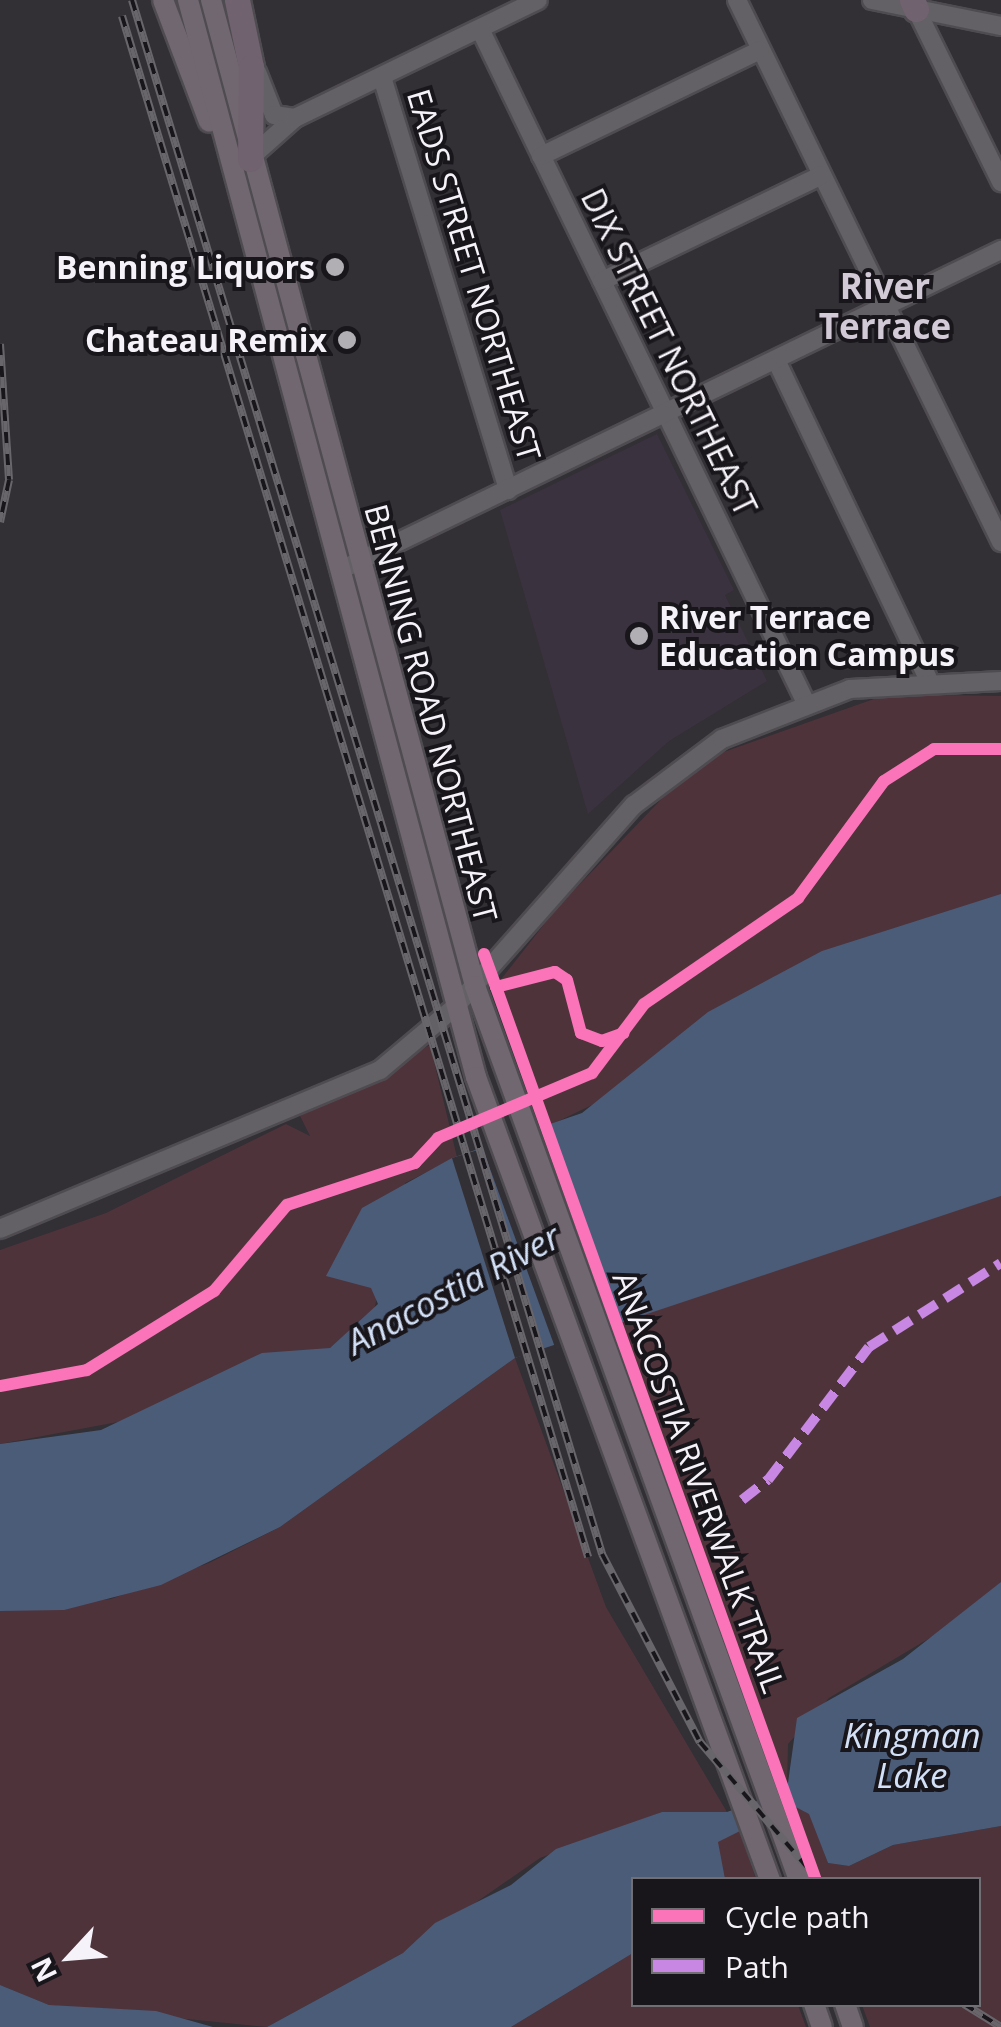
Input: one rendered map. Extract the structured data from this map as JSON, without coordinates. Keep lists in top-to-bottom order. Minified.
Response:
{"streets":{"main road":["BENNING ROAD NORTHEAST"],"street":["EADS STREET NORTHEAST","DIX STREET NORTHEAST"],"cycle path":["ANACOSTIA RIVERWALK TRAIL"]},"districts":["River Terrace"],"water":["Anacostia River","Kingman Lake"],"places":["Benning Liquors","Chateau Remix","River Terrace Education Campus"],"legend":["Cycle path","Path"],"north":"bottom left"}
